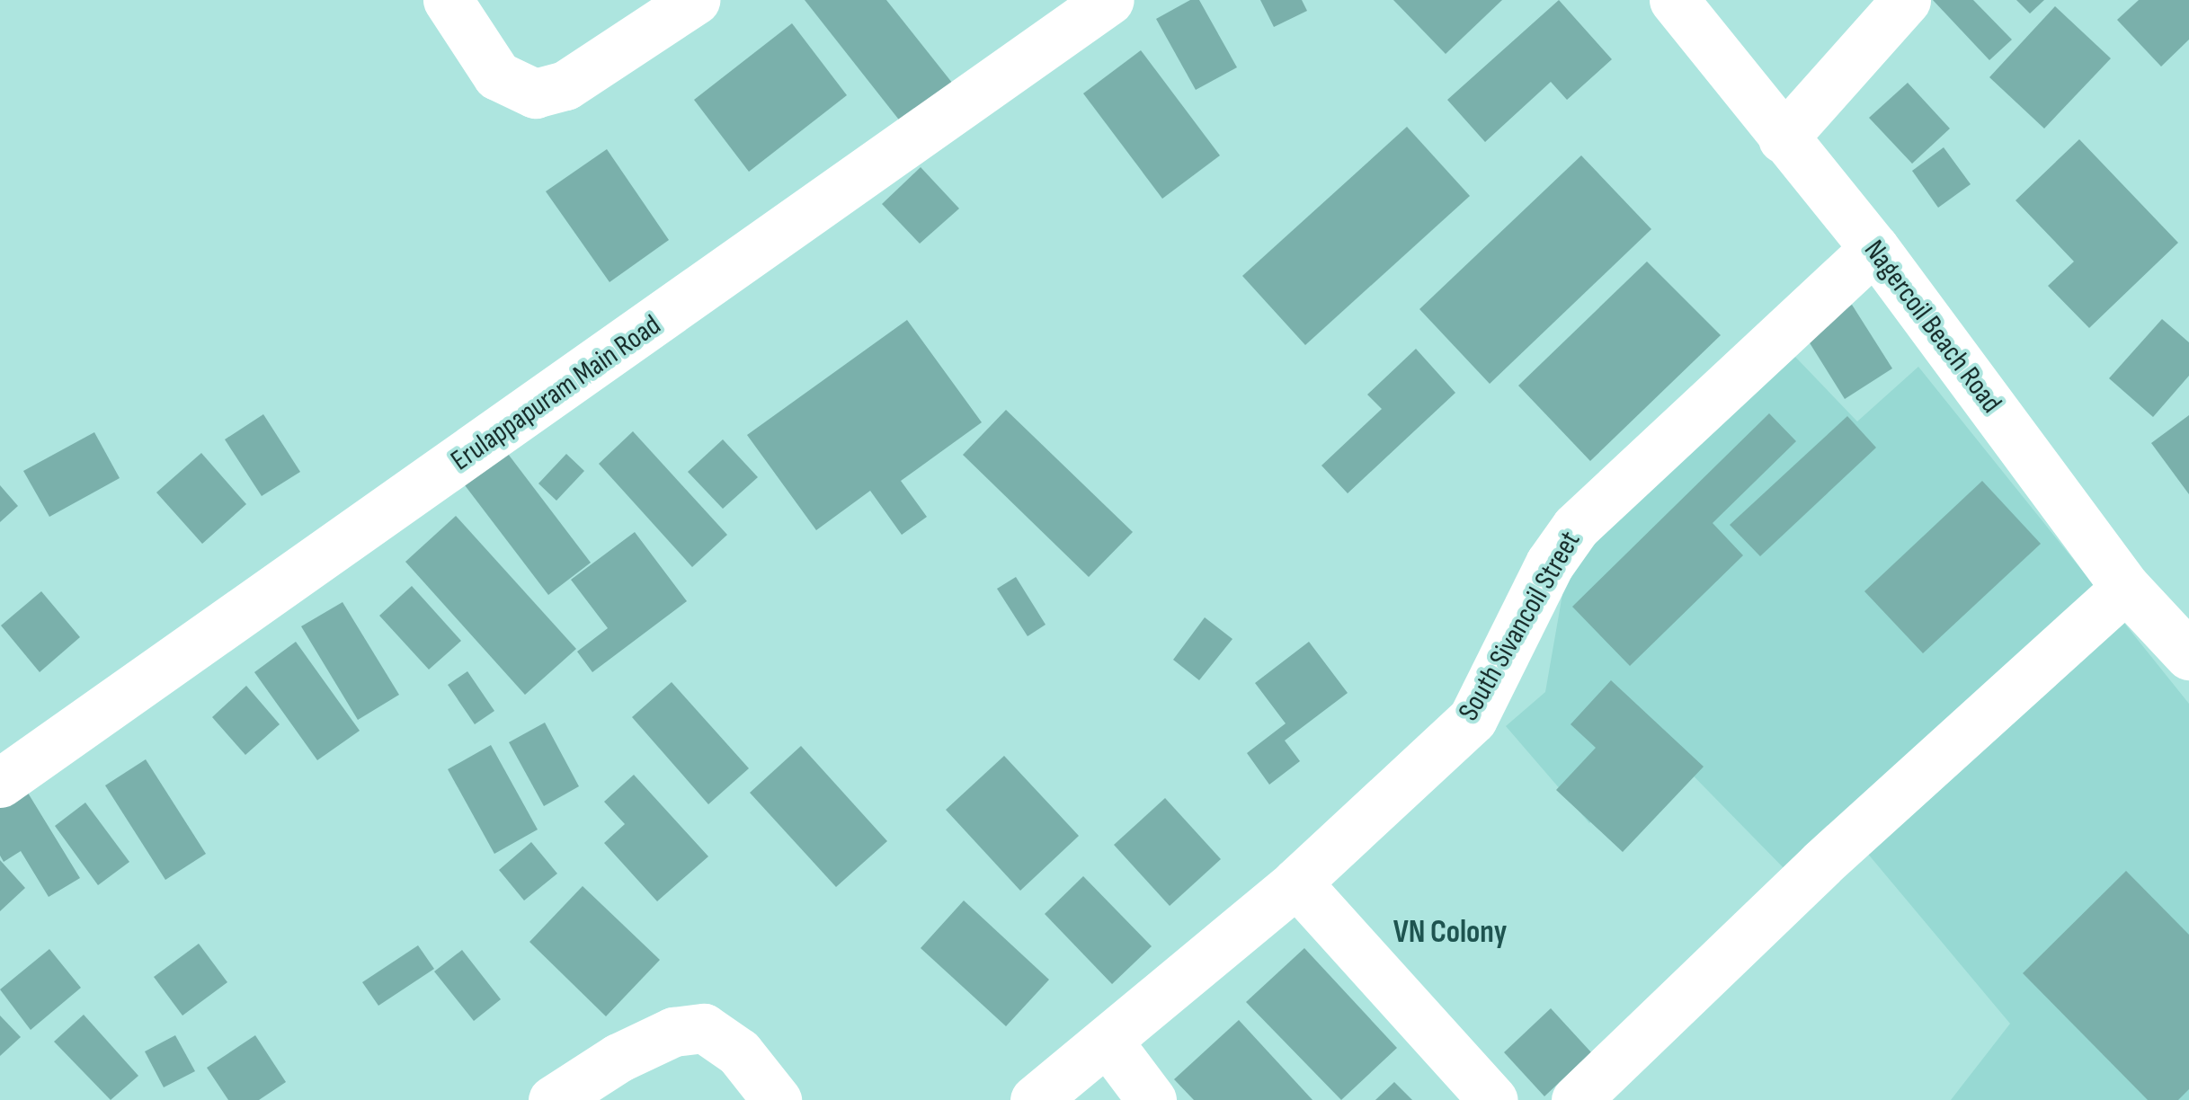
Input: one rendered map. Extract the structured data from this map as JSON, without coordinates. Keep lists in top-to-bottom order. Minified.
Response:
{"streets":{"street":["Nagercoil Beach Road","Erulappapuram Main Road","South Sivancoil Street"]},"crossings":[["Nagercoil Beach Road","South Sivancoil Street"]],"districts":["VN Colony"]}
